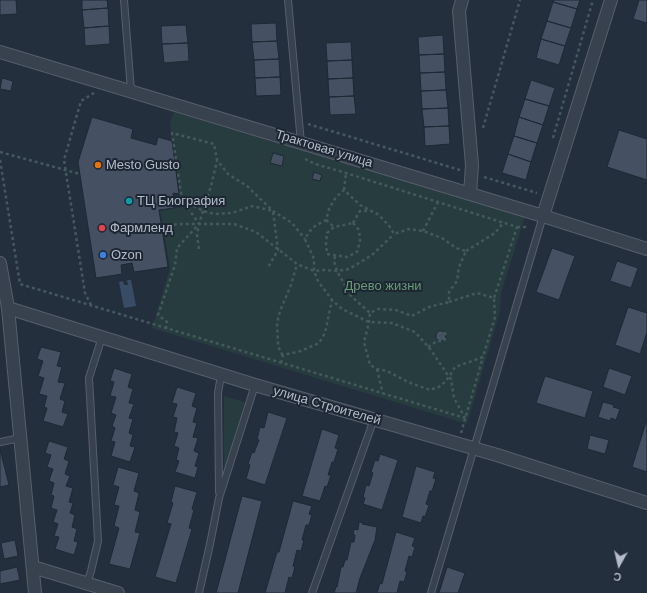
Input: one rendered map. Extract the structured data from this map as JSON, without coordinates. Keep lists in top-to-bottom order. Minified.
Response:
{"streets":{"street":["Трактовая улица","улица Строителей"]},"parks":["Древо жизни"],"places":["Mesto Gusto","ТЦ Биография","Фармленд","Ozon"],"north":"bottom"}
